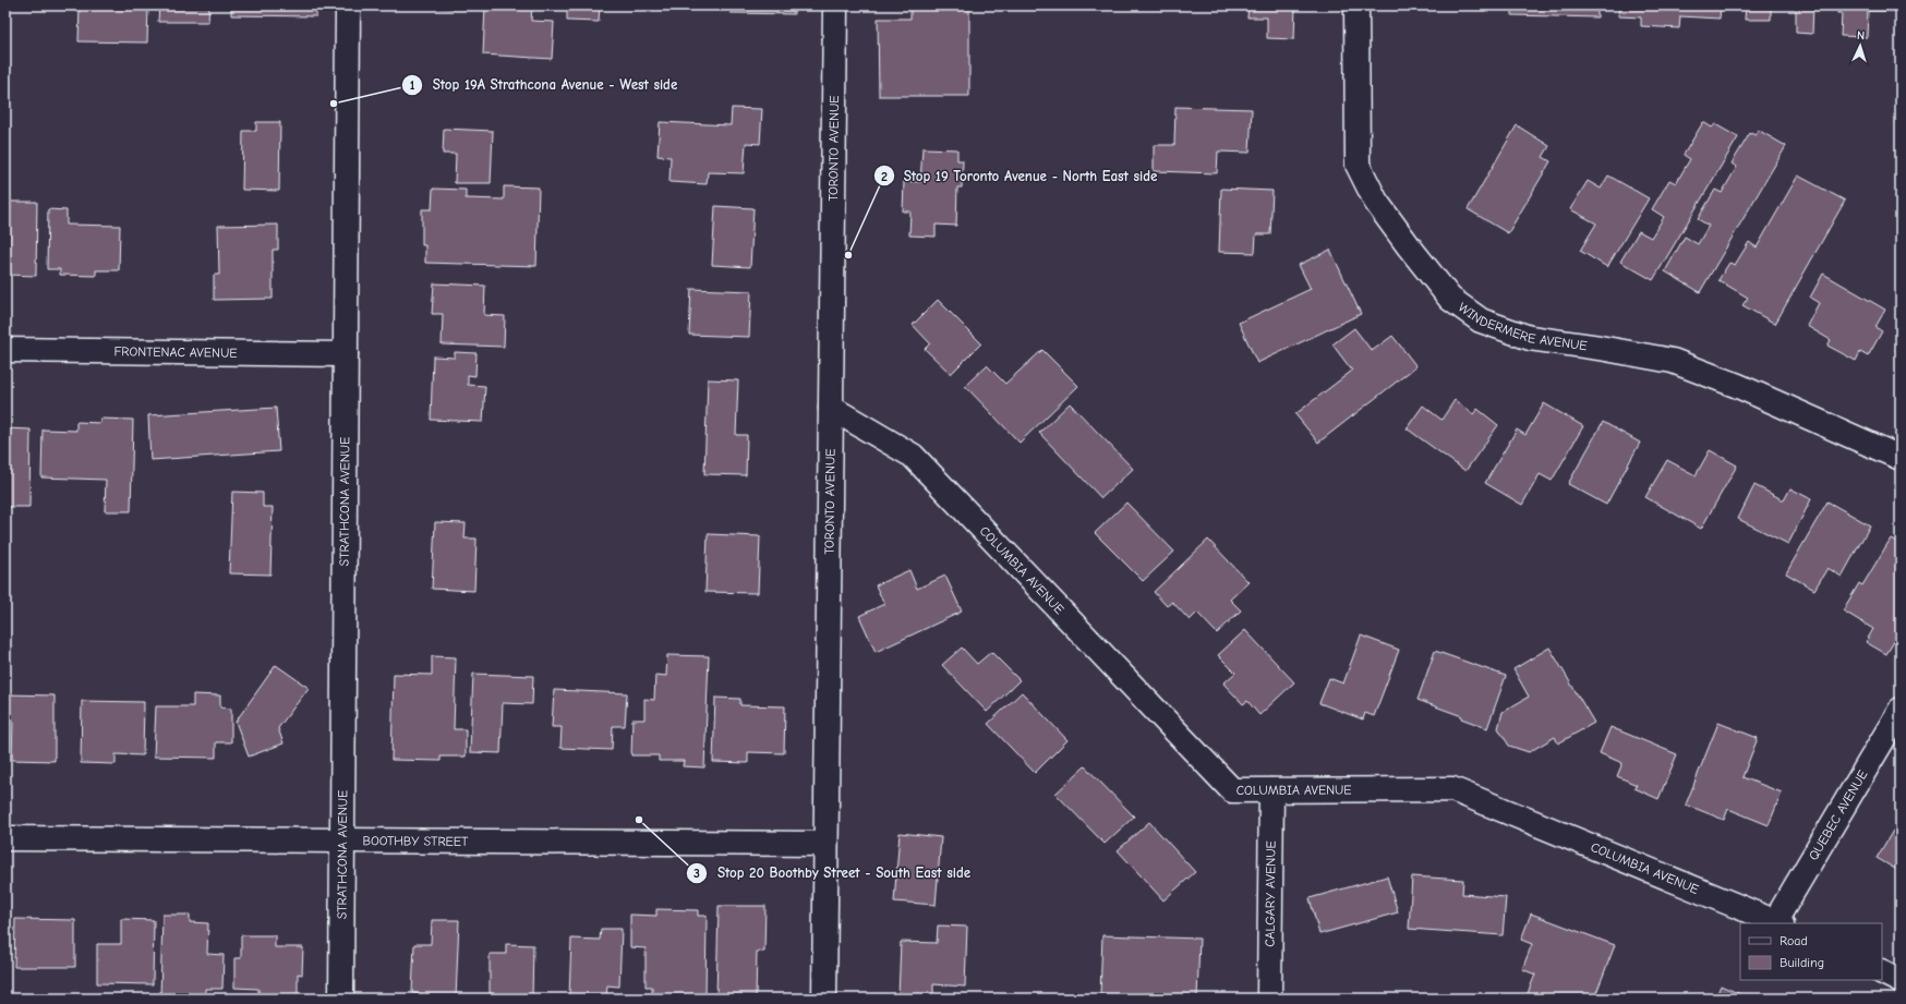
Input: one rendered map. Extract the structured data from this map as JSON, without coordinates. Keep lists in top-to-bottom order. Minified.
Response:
{"streets":{"street":["TORONTO AVENUE","WINDERMERE AVENUE","FRONTENAC AVENUE","STRATHCONA AVENUE","COLUMBIA AVENUE","QUEBEC AVENUE","BOOTHBY STREET","CALGARY AVENUE"]},"crossings":[["TORONTO AVENUE","COLUMBIA AVENUE"],["TORONTO AVENUE","BOOTHBY STREET"],["FRONTENAC AVENUE","STRATHCONA AVENUE"],["STRATHCONA AVENUE","BOOTHBY STREET"],["COLUMBIA AVENUE","QUEBEC AVENUE"],["COLUMBIA AVENUE","CALGARY AVENUE"]],"places":["Stop 19A Strathcona Avenue - West side","Stop 19 Toronto Avenue - North East side","Stop 20 Boothby Street - South East side"],"legend":["Road","Building"],"north":"top"}
